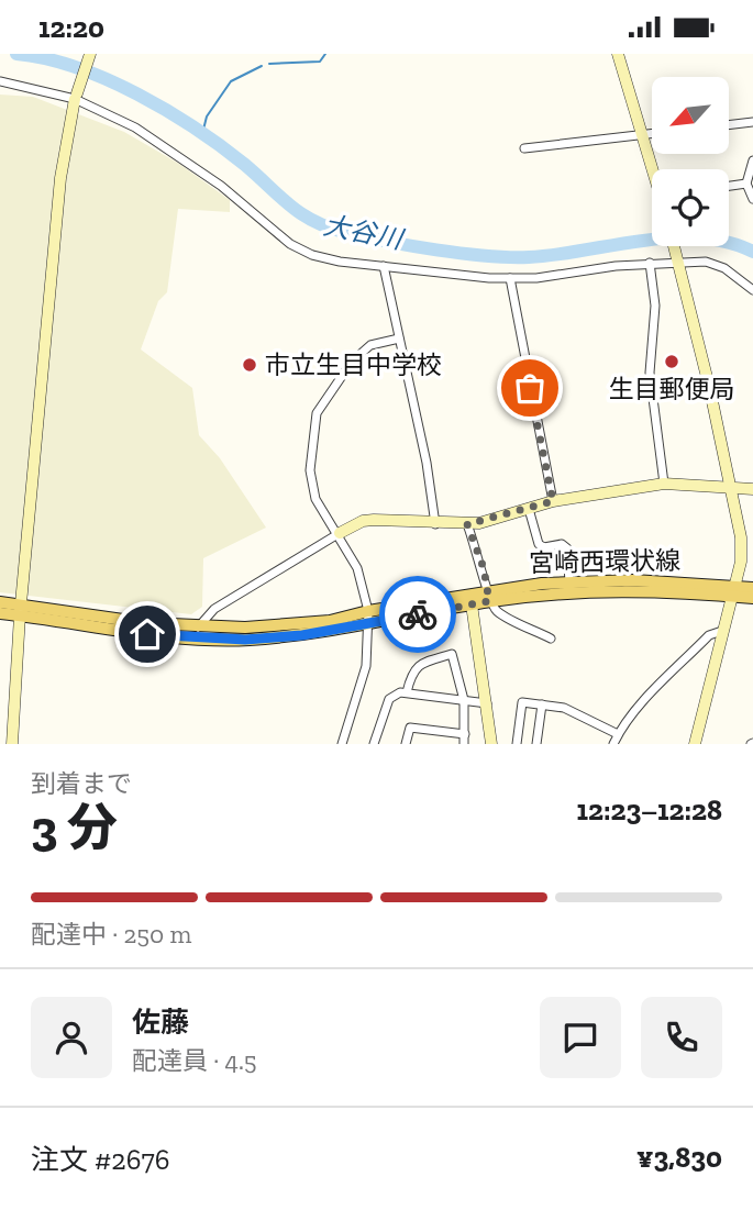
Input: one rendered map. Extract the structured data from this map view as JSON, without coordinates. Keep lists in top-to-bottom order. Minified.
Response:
{"streets":{"main road":["宮崎西環状線"]},"water":["大谷川"],"places":["生目郵便局","市立生目中学校"],"north":"bottom left","page":{"status":"12:20","heading":["3 分","到着まで","12:23–12:28"],"panel":["佐藤","配達員 · 4.5","注文 #2676","¥3,830"],"bar":"配達中 · 250 m"}}
